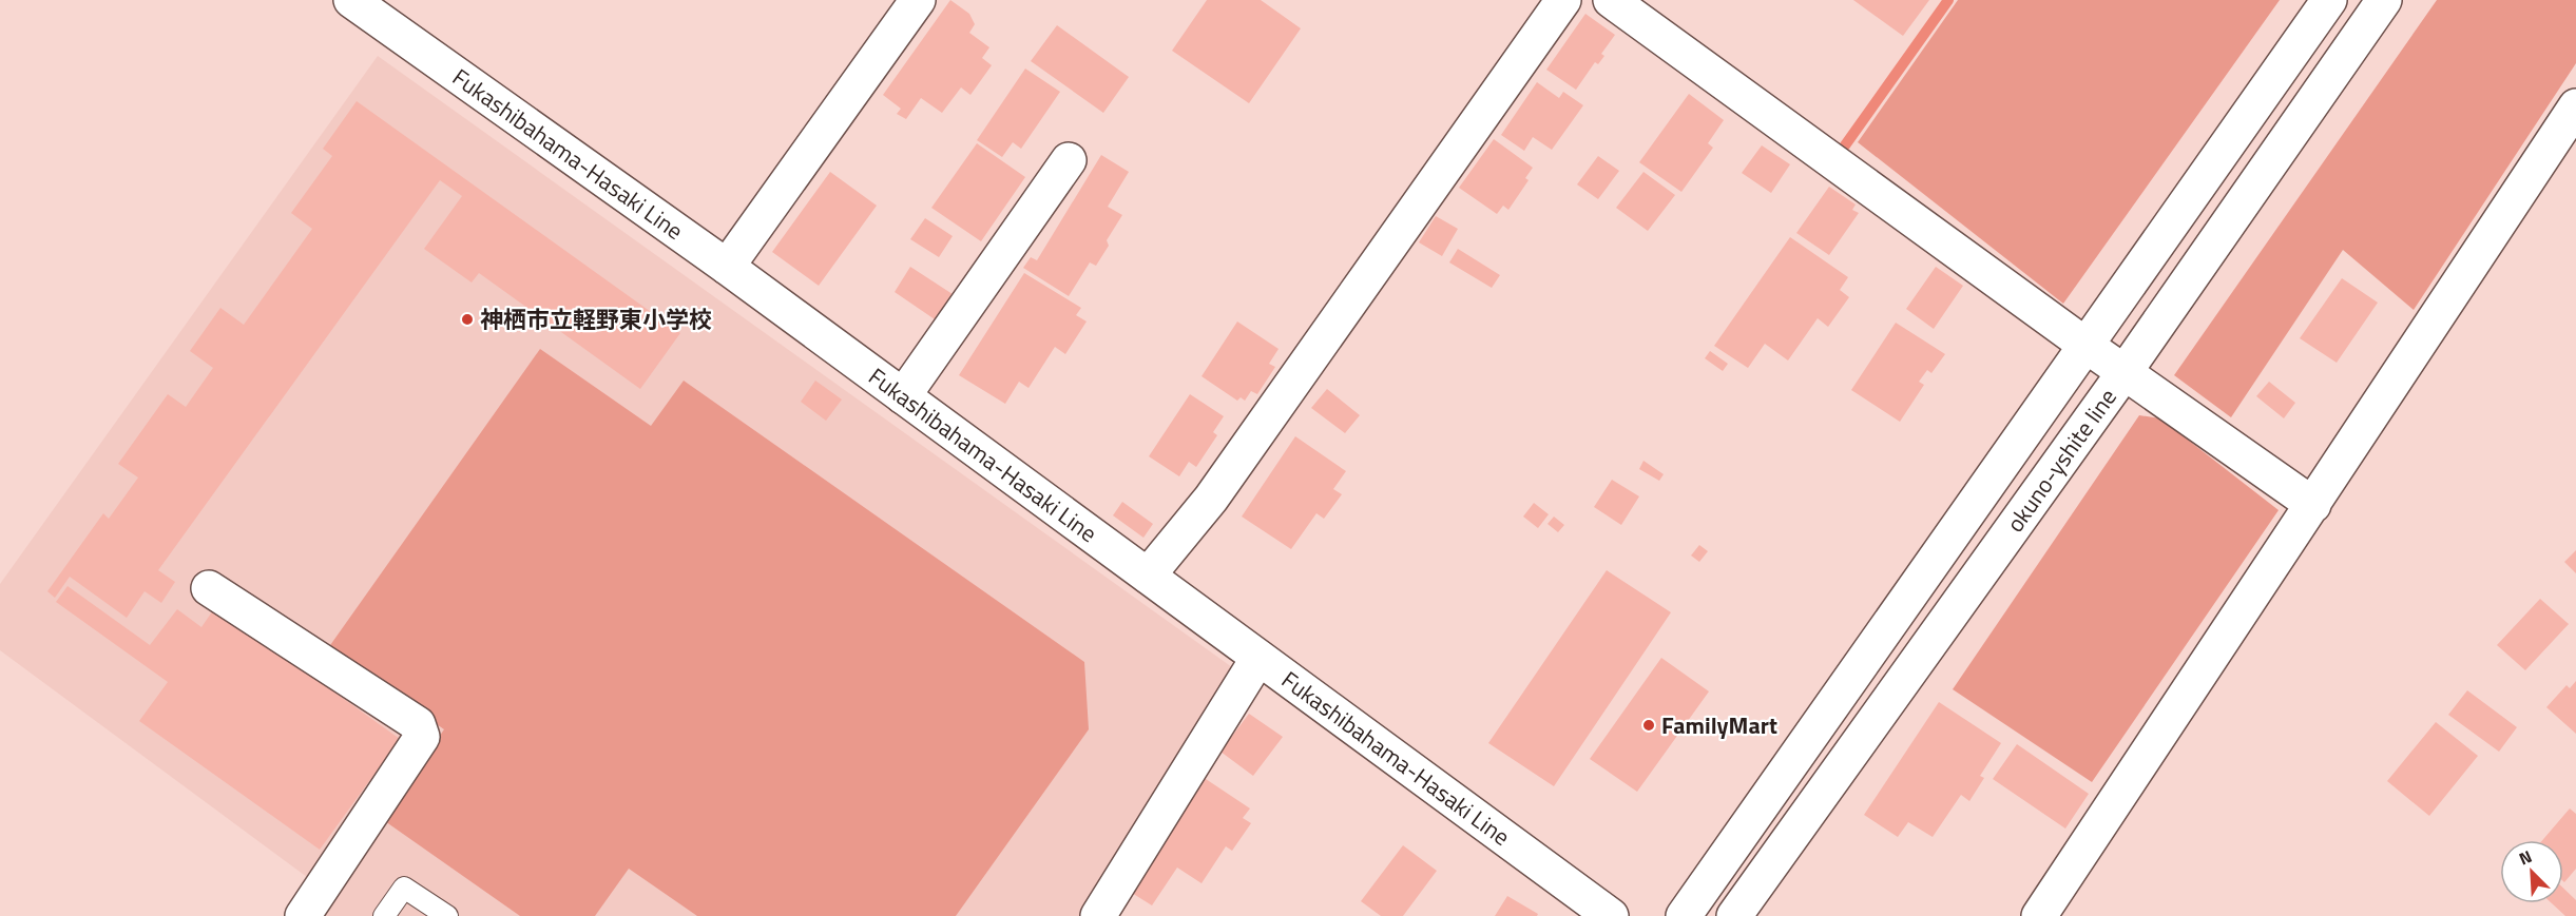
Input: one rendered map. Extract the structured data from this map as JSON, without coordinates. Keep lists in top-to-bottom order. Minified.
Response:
{"streets":{"street":["Fukashibahama-Hasaki Line","okuno-yshite line"]},"places":["神栖市立軽野東小学校","FamilyMart"],"north":"top left"}
